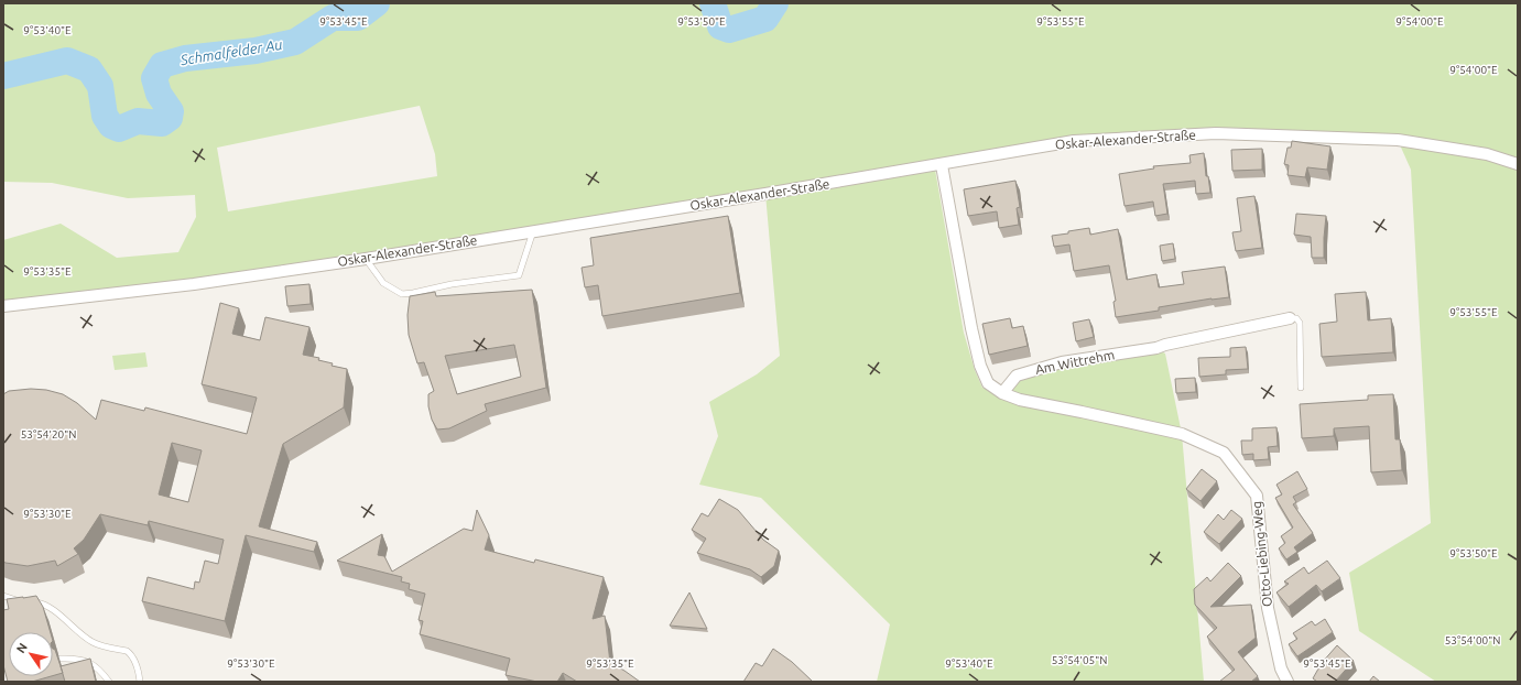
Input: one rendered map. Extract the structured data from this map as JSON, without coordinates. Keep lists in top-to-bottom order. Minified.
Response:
{"streets":{"street":["Oskar-Alexander-Straße","Am Wittrehm","Otto-Liebing-Weg"]},"crossings":[["Am Wittrehm","Otto-Liebing-Weg"]],"water":["Schmalfelder Au"],"north":"top left","coordinates":["9°53'45\"E","9°53'50\"E","9°53'55\"E","9°54'00\"E","9°53'40\"E","9°53'35\"E","53°54'20\"N","9°53'30\"E","53°54'00\"N","53°54'05\"N"]}
